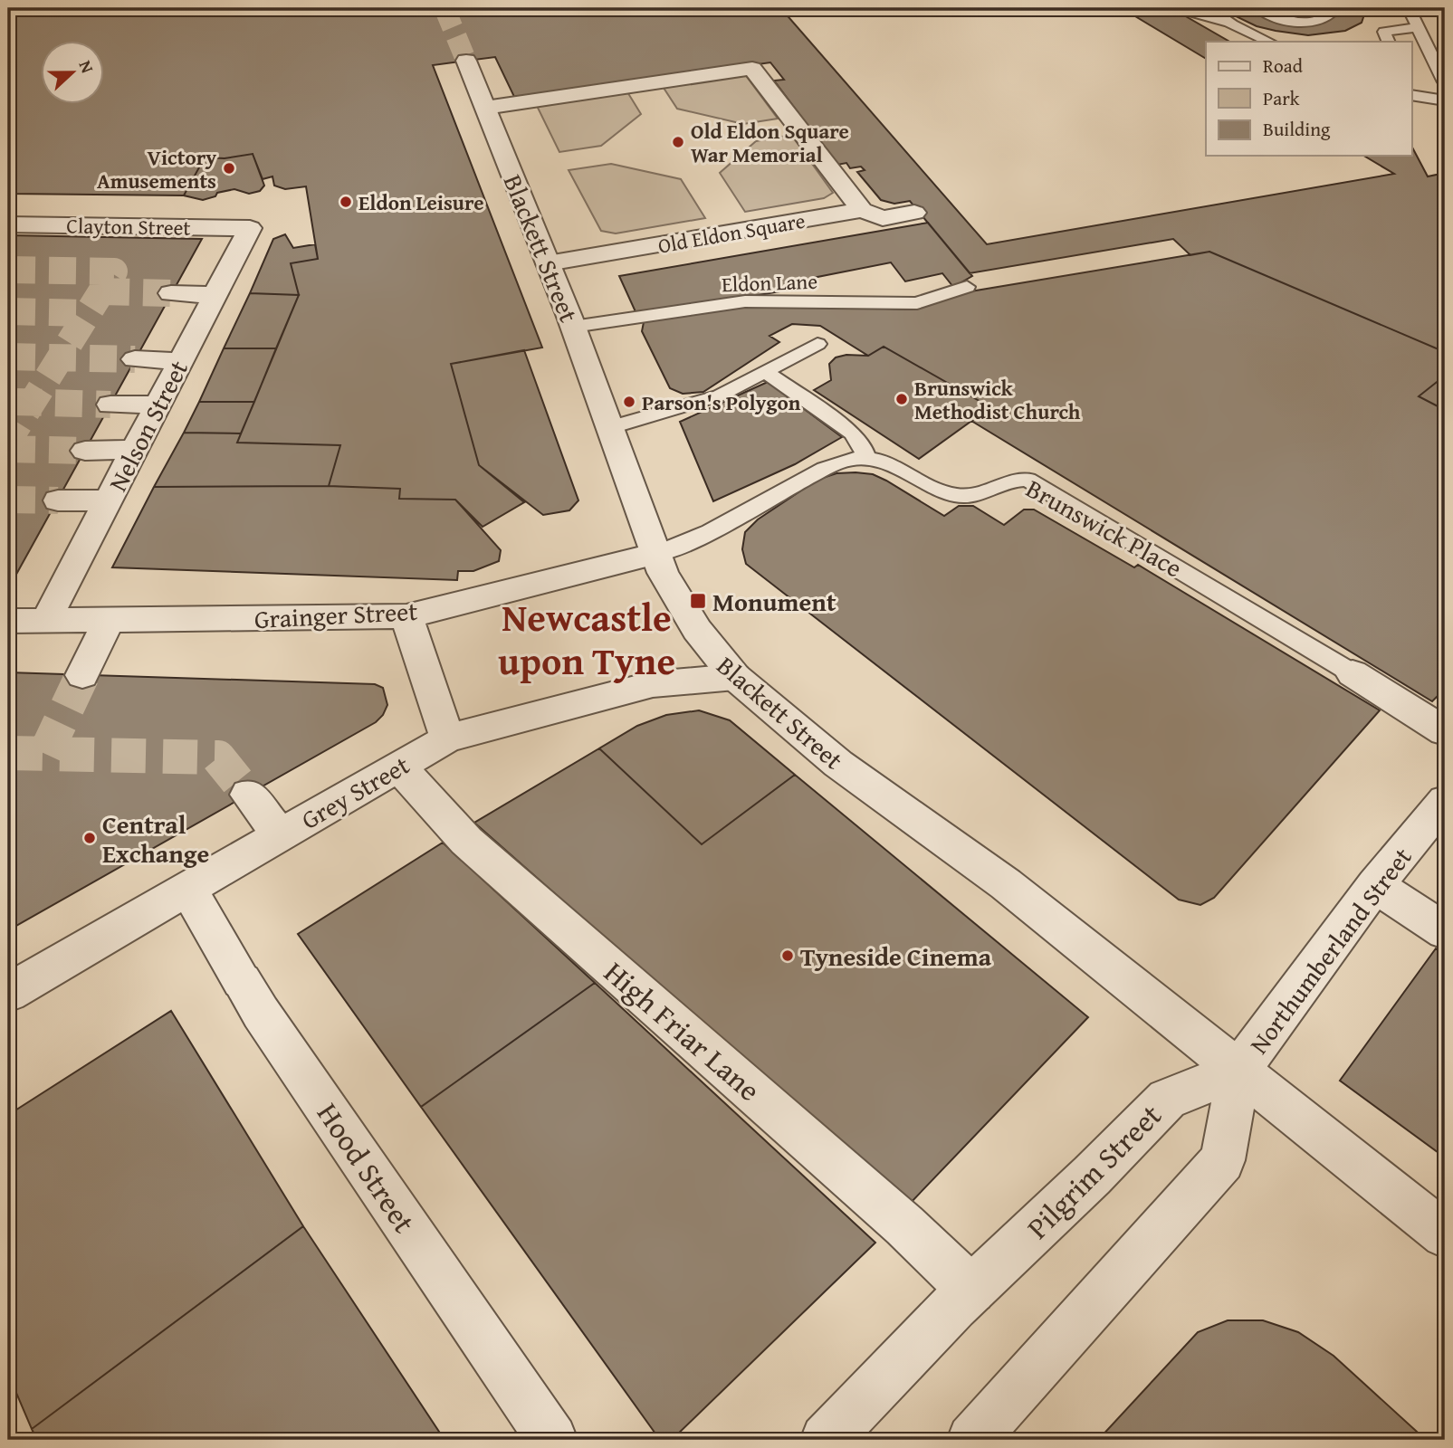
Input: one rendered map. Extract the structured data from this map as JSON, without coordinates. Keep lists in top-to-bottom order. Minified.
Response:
{"streets":{"street":["Clayton Street","Old Eldon Square","Blackett Street","Nelson Street","Brunswick Place","Grainger Street","Grey Street","Northumberland Street","High Friar Lane","Hood Street","Pilgrim Street"],"lane":["Eldon Lane"]},"crossings":[["Clayton Street","Nelson Street"],["Old Eldon Square","Blackett Street"],["Blackett Street","Eldon Lane"],["Blackett Street","Grainger Street"],["Blackett Street","Grey Street"],["Blackett Street","Northumberland Street"],["Blackett Street","Pilgrim Street"],["Nelson Street","Grainger Street"],["Grey Street","High Friar Lane"],["Grey Street","Hood Street"],["Northumberland Street","Pilgrim Street"],["High Friar Lane","Pilgrim Street"]],"districts":["Newcastle upon Tyne"],"places":{"other":["Old Eldon Square War Memorial","Victory Amusements","Eldon Leisure","Brunswick Methodist Church","Parson's Polygon","Central Exchange","Tyneside Cinema"],"transit":["Monument"]},"legend":["Road","Park","Building"],"north":"right"}
